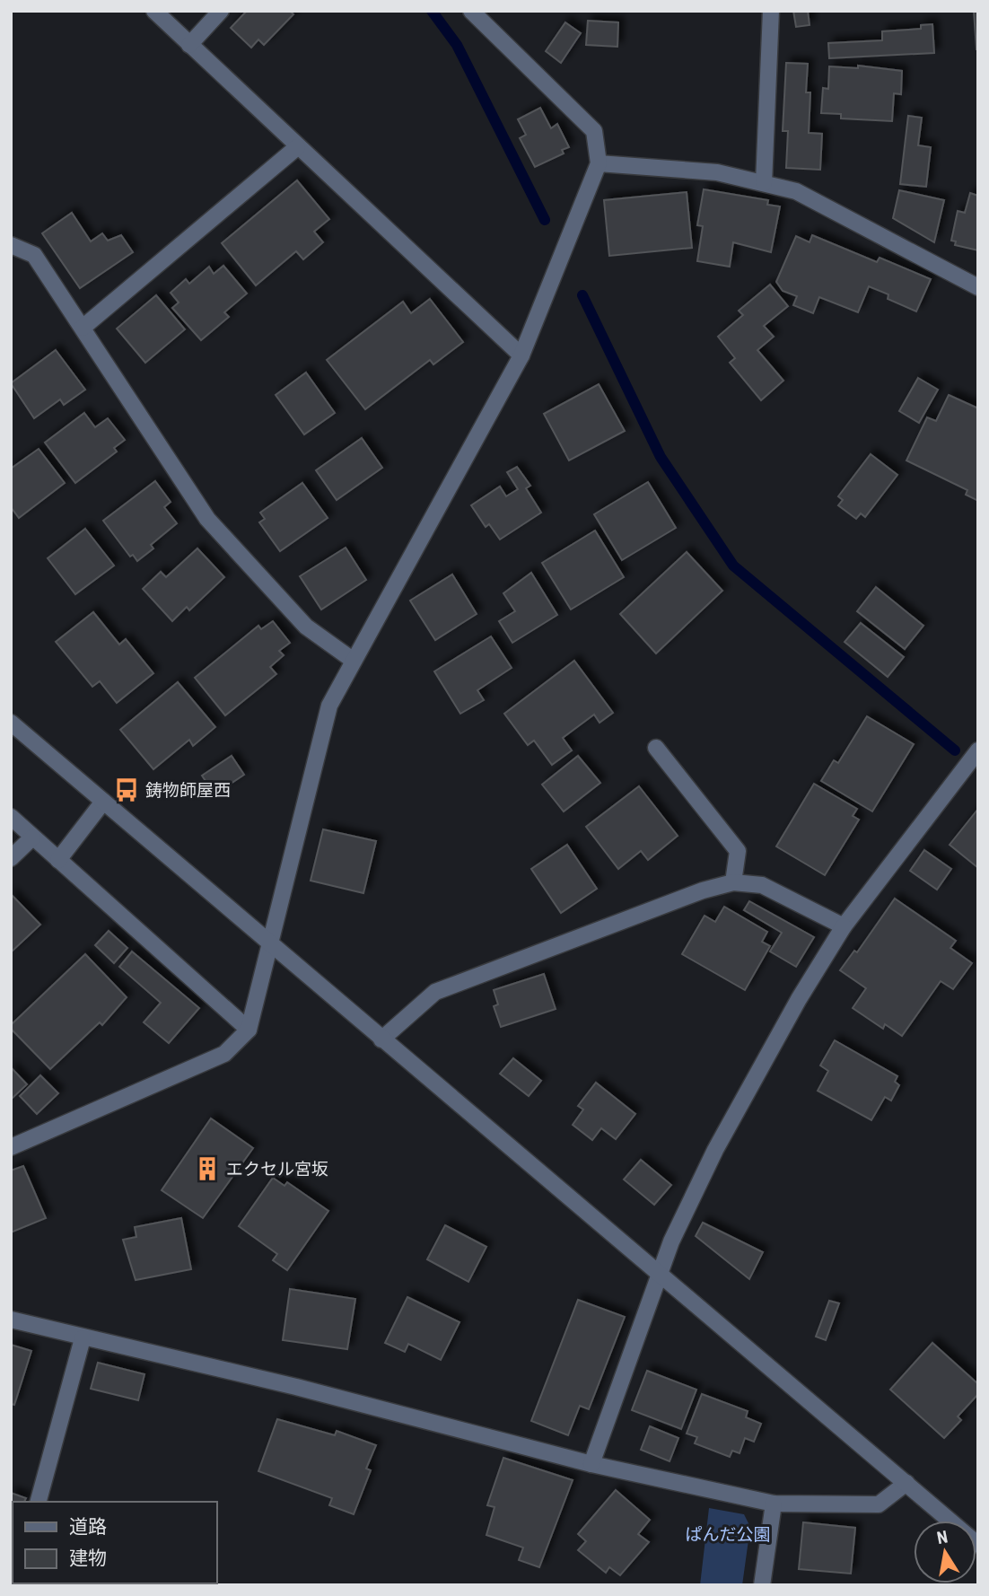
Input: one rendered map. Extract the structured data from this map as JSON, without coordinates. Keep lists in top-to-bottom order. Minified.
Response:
{"parks":["ぱんだ公園"],"places":{"bus stop":["鋳物師屋西"],"building":["エクセル宮坂"]},"legend":["道路","建物"],"north":"top"}
